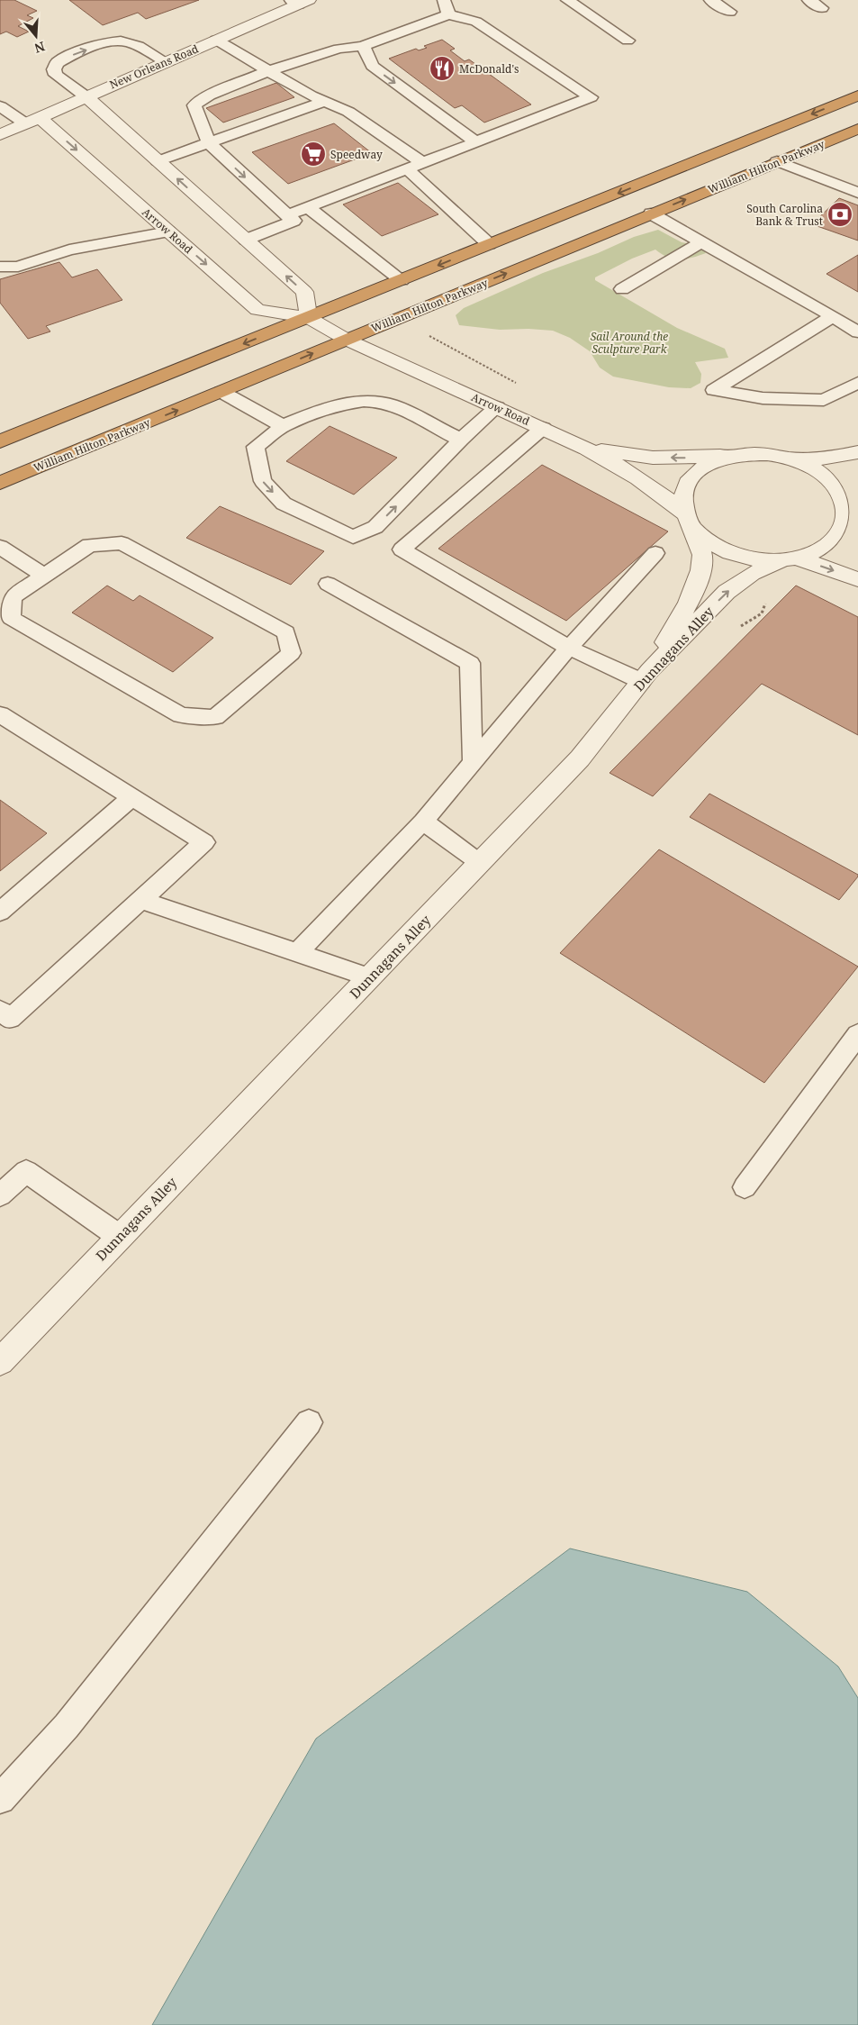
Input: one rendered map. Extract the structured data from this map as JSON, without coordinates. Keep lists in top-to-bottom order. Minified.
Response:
{"streets":{"highway":["William Hilton Parkway"],"street":["New Orleans Road","Arrow Road","Dunnagans Alley"]},"crossings":[["New Orleans Road","Arrow Road"],["William Hilton Parkway","Arrow Road"],["Arrow Road","Dunnagans Alley"]],"parks":["Sail Around the Sculpture Park"],"places":{"restaurant":["McDonald's"],"supermarket":["Speedway"],"bank":["South Carolina Bank & Trust"]},"north":"bottom"}
